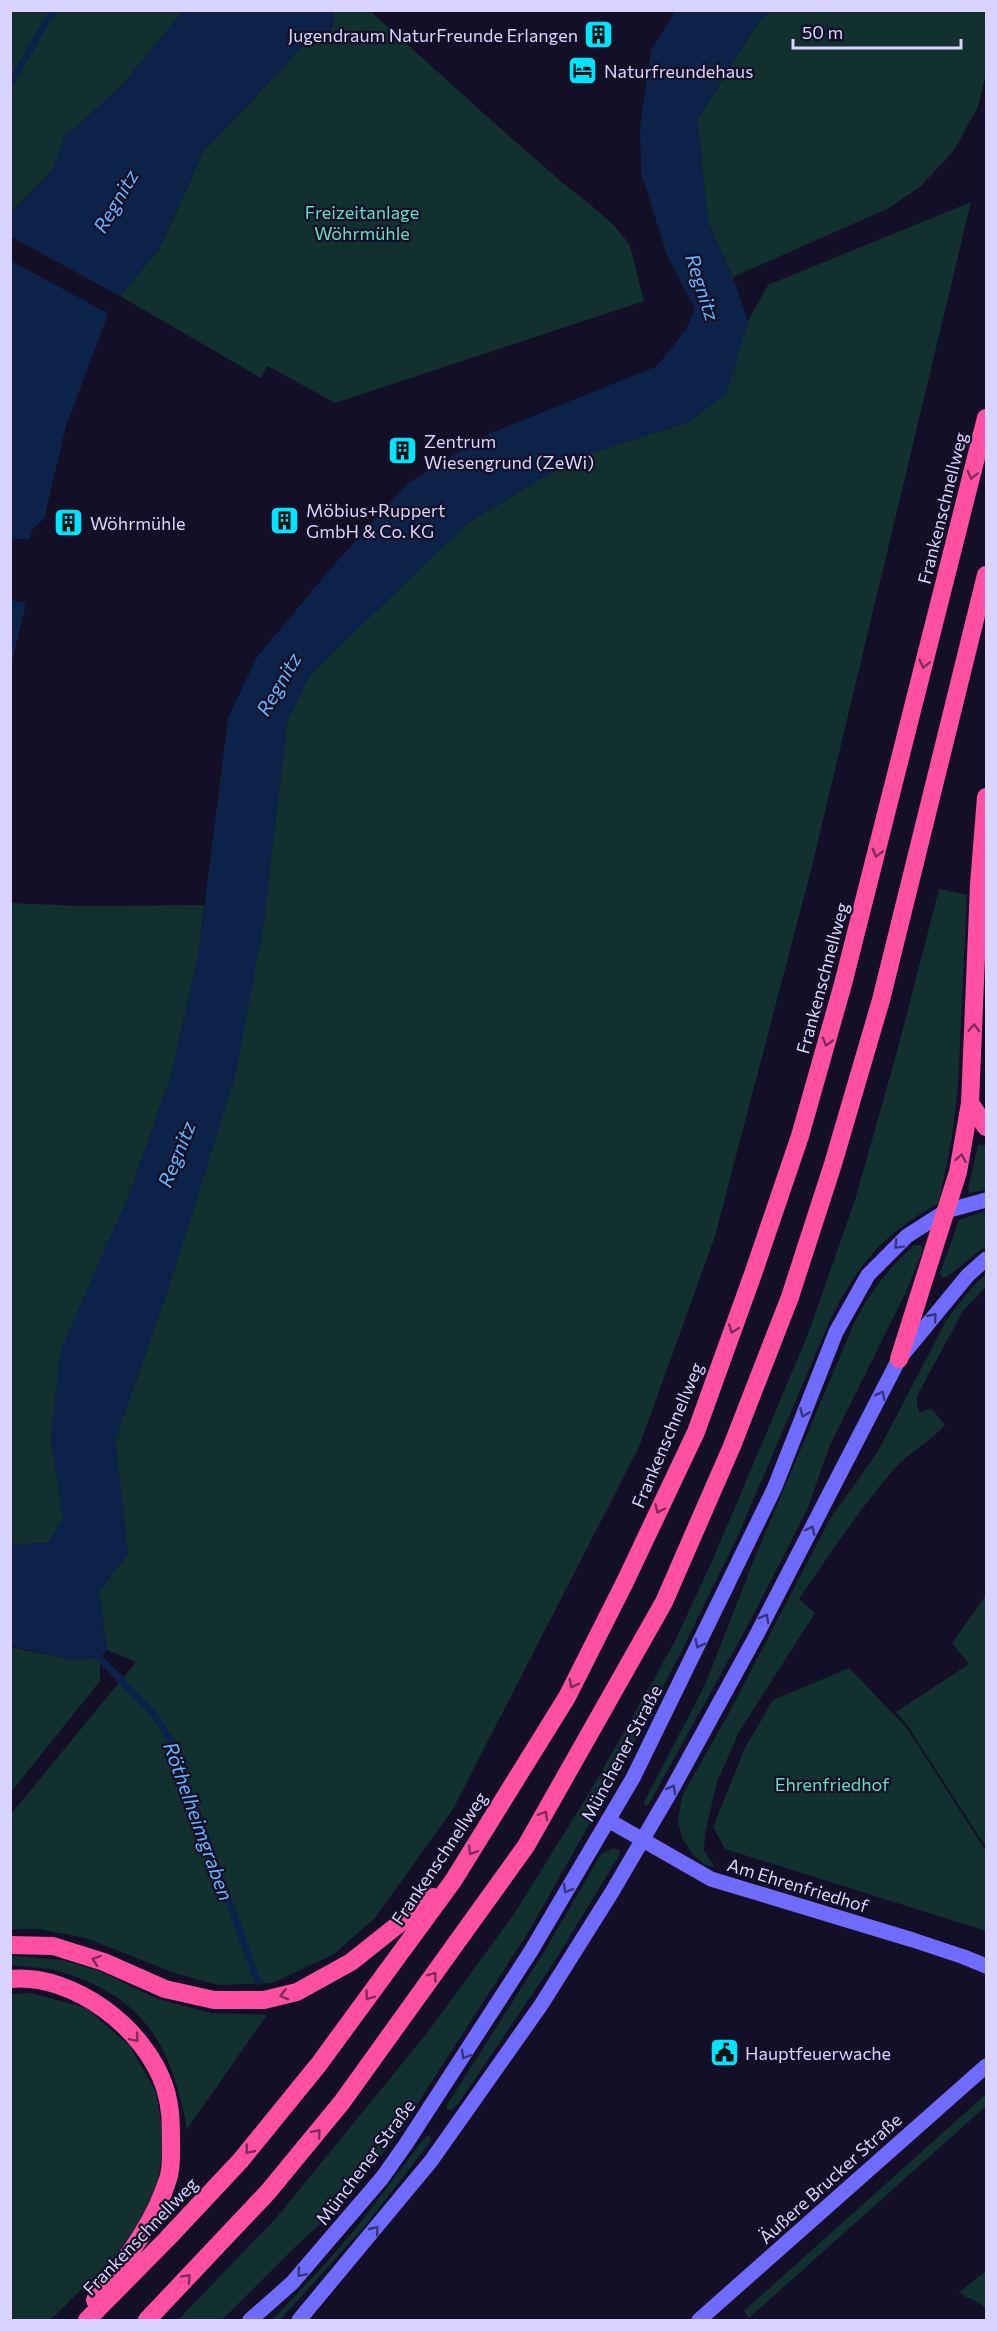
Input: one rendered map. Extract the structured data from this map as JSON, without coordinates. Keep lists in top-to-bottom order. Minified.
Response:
{"streets":{"highway":["Frankenschnellweg"],"main road":["Münchener Straße","Am Ehrenfriedhof","Äußere Brucker Straße"]},"crossings":[["Münchener Straße","Am Ehrenfriedhof"]],"water":["Regnitz","Röthelheimgraben"],"parks":["Freizeitanlage Wöhrmühle","Ehrenfriedhof"],"places":{"building":["Jugendraum NaturFreunde Erlangen","Zentrum Wiesengrund (ZeWi)","Möbius+Ruppert GmbH & Co. KG","Wöhrmühle"],"hotel":["Naturfreundehaus"],"public building":["Hauptfeuerwache"]},"scale_bar":"50 m"}
